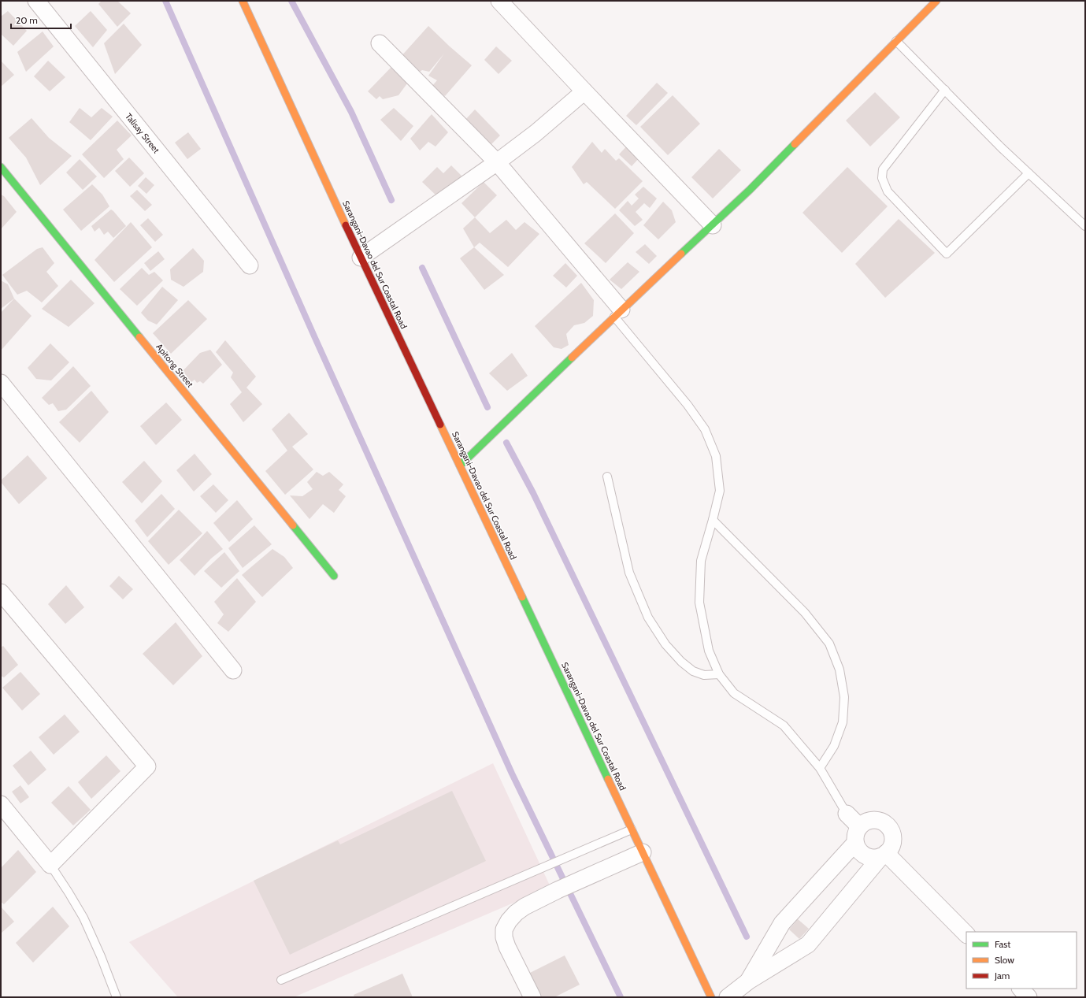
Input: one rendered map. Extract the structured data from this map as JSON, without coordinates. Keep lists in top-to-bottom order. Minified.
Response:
{"streets":{"street":["Talisay Street","Sarangani-Davao del Sur Coastal Road","Apitong Street"]},"legend":["Fast","Slow","Jam"],"scale_bar":"20 m"}
